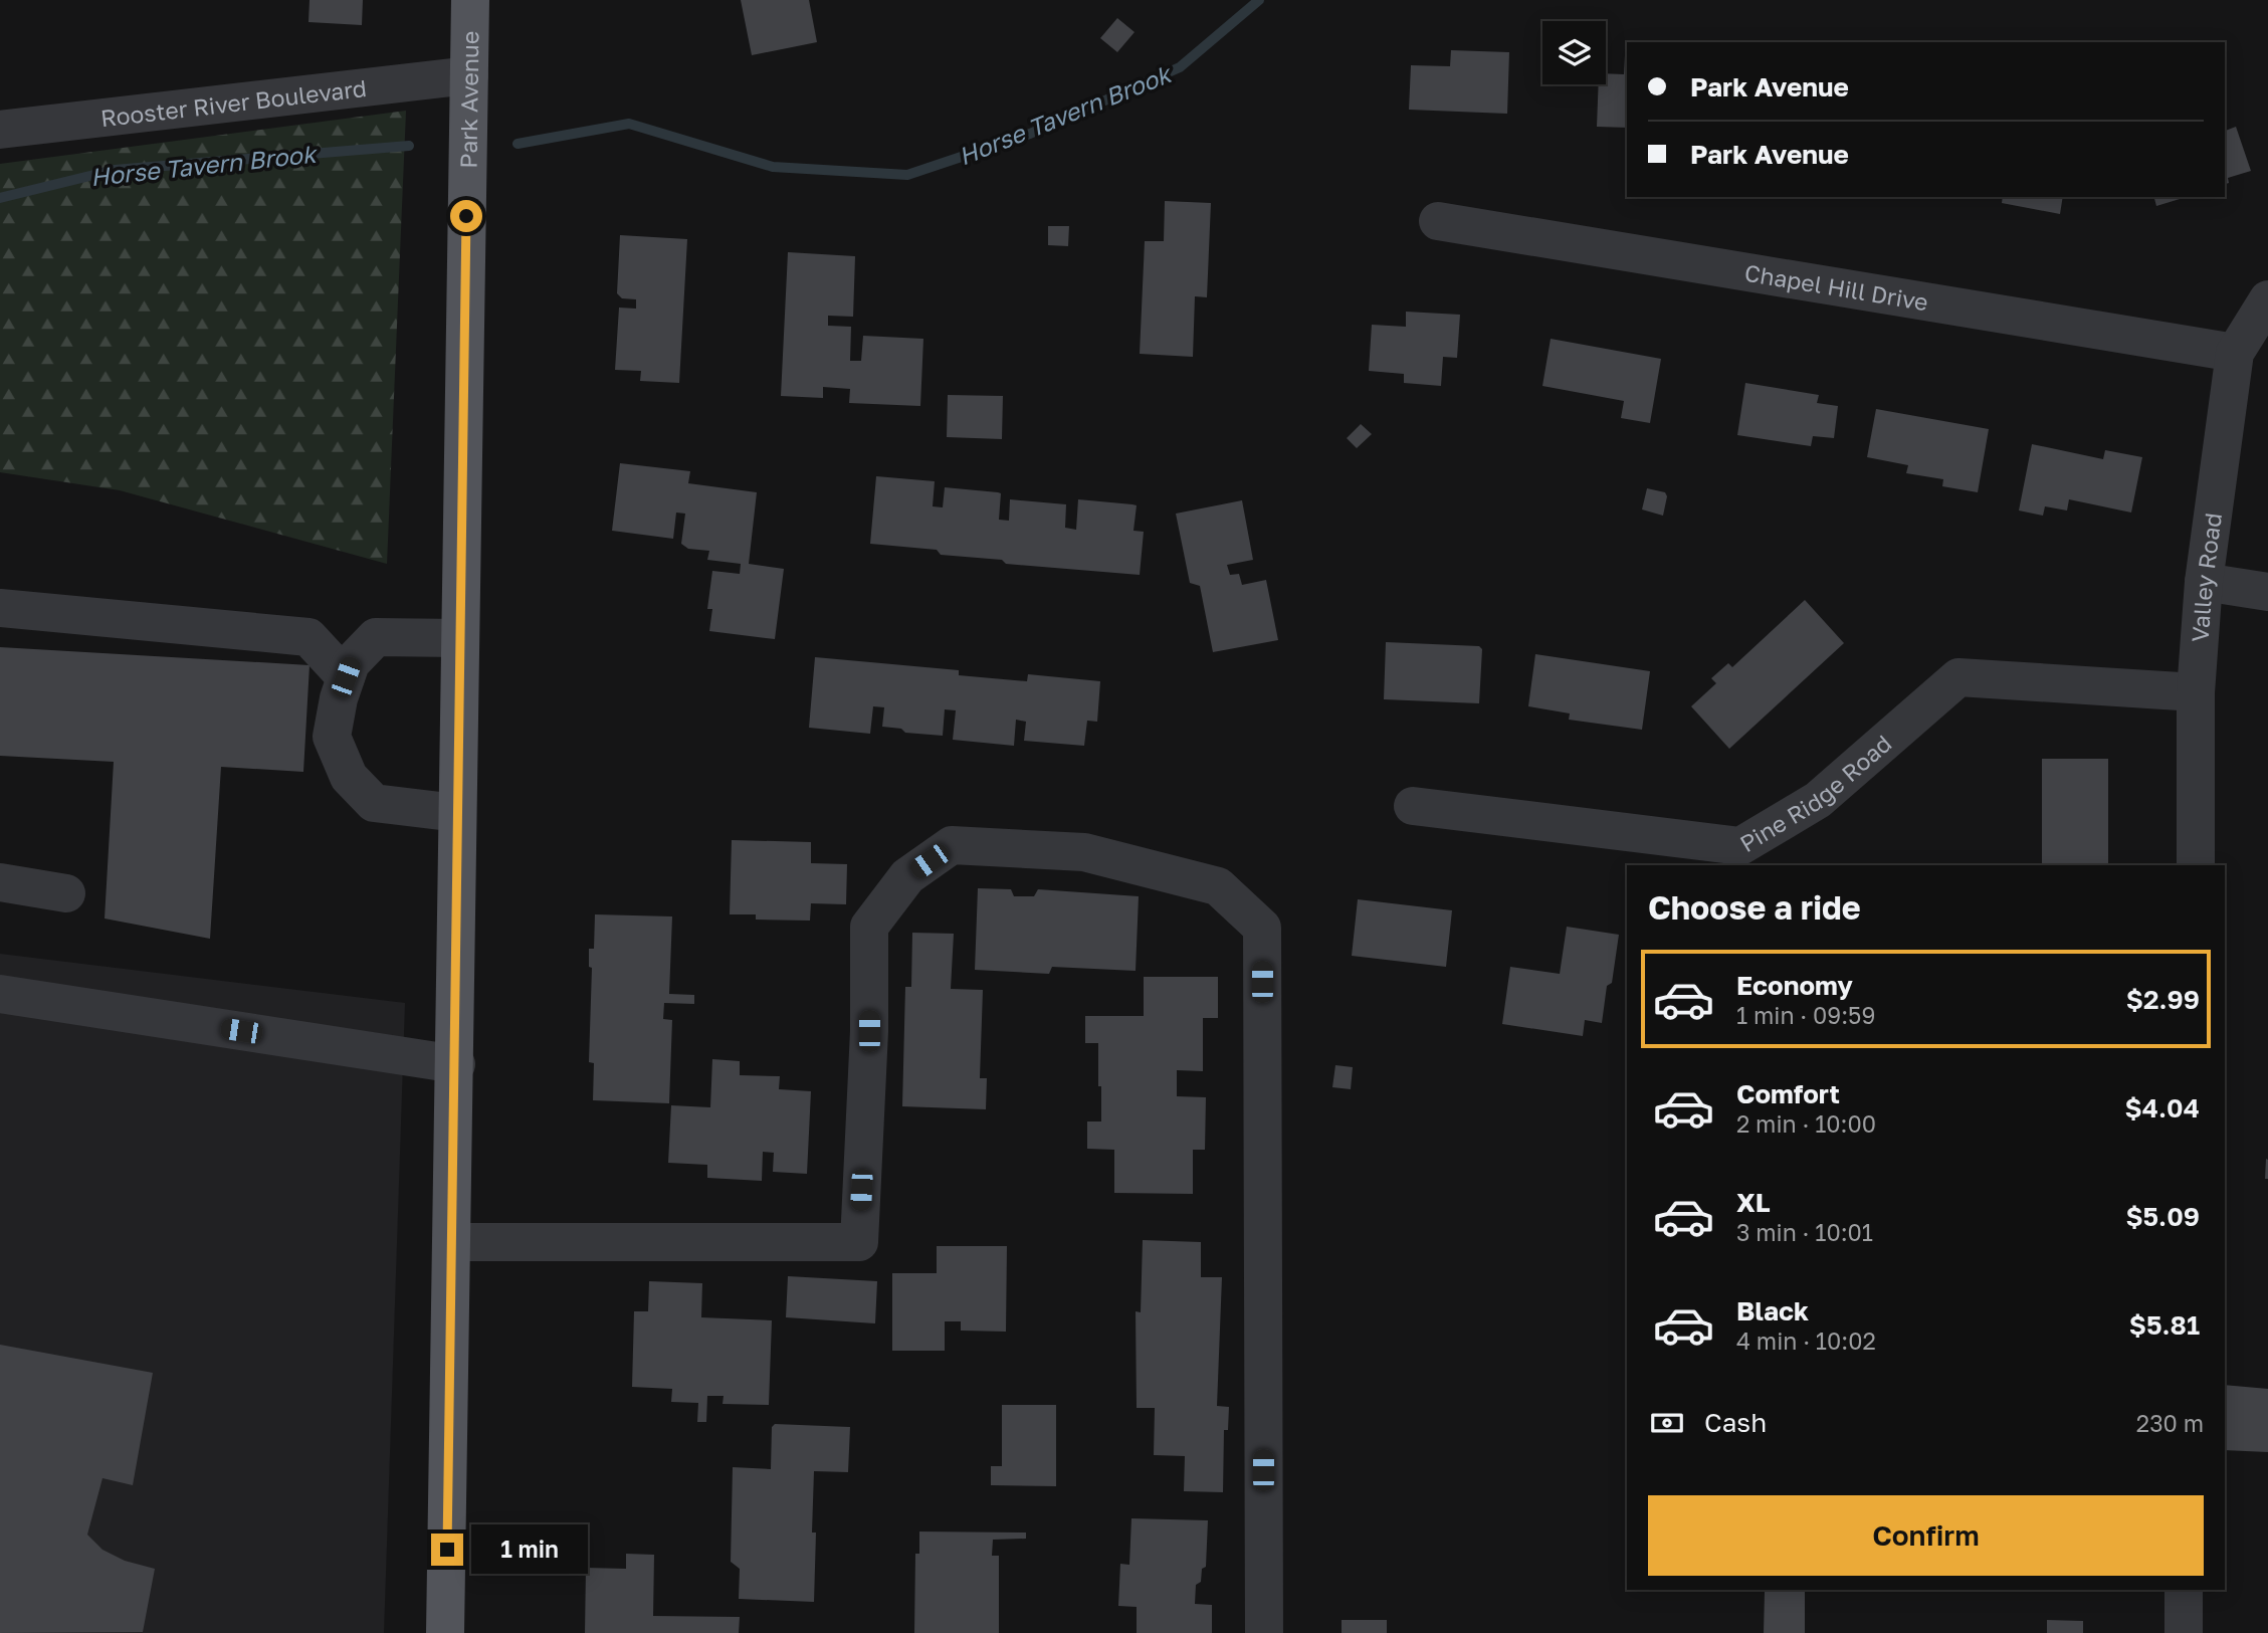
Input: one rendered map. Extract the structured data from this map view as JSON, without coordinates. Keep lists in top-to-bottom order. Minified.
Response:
{"streets":{"main road":["Park Avenue"],"street":["Rooster River Boulevard","Chapel Hill Drive","Valley Road","Pine Ridge Road"]},"crossings":[["Park Avenue","Rooster River Boulevard"],["Chapel Hill Drive","Valley Road"],["Valley Road","Pine Ridge Road"]],"water":["Horse Tavern Brook"],"page":{"banner":["Park Avenue","Park Avenue"],"heading":"Choose a ride","list":[{"name":"Economy","note":"1 min · 09:59","value":"$2.99"},{"name":"Comfort","note":"2 min · 10:00","value":"$4.04"},{"name":"XL","note":"3 min · 10:01","value":"$5.09"},{"name":"Black","note":"4 min · 10:02","value":"$5.81"}],"pay":["Cash","230 m"],"buttons":"Confirm","bubble":"1 min"}}
